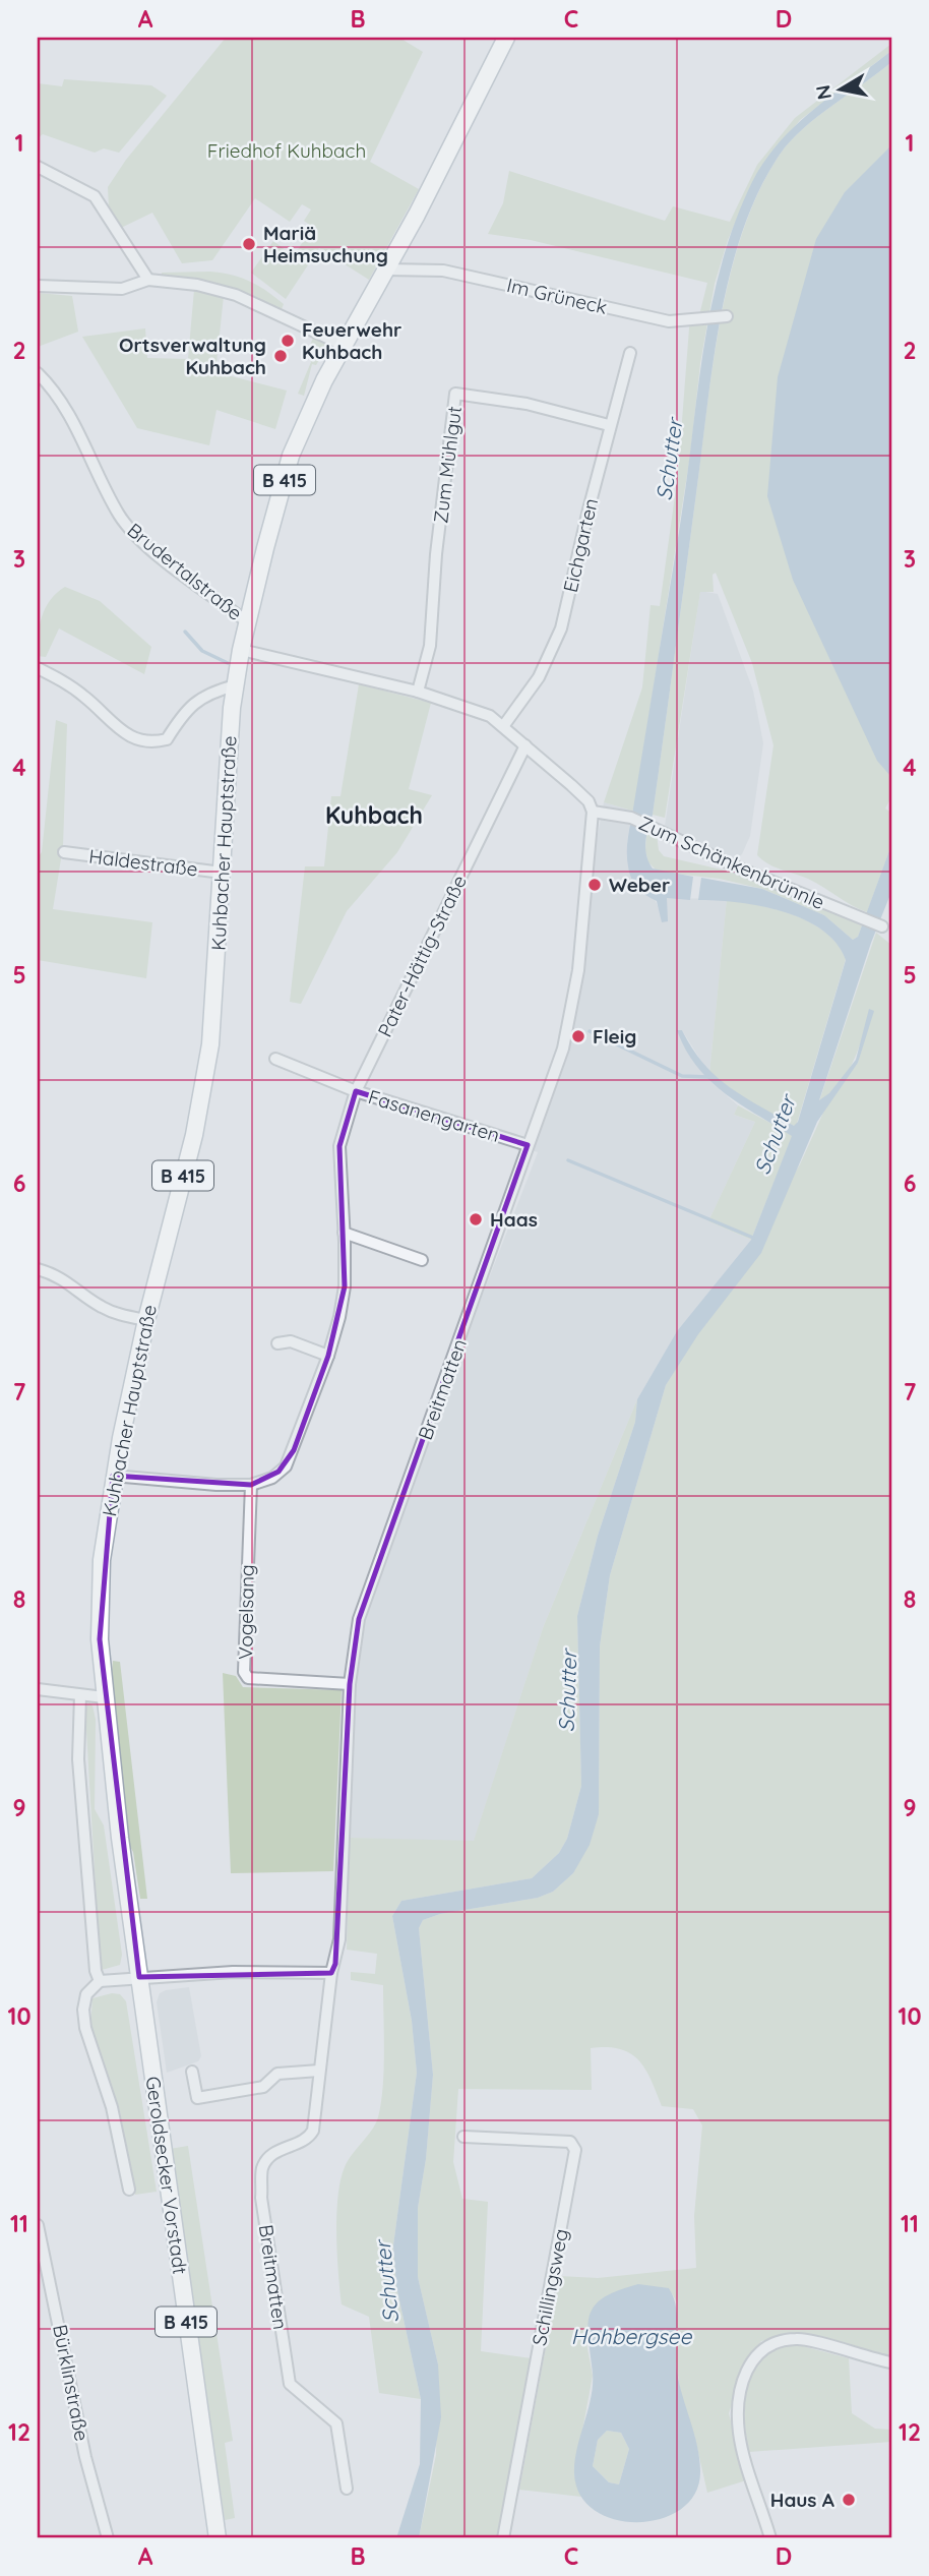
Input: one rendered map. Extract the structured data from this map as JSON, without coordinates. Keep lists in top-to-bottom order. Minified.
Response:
{"streets":{"main road":["B 415","Kuhbacher Hauptstraße","Geroldsecker Vorstadt"],"street":["Im Grüneck","Zum Mühlgut","Eichgarten","Brudertalstraße","Haldestraße","Zum Schänkenbrünnle","Pater-Hättig-Straße","Fasanengarten","Breitmatten","Vogelsang","Schillingsweg","Bürklinstraße"]},"crossings":[["Im Grüneck","Kuhbacher Hauptstraße"],["Zum Mühlgut","Eichgarten"],["B 415","Kuhbacher Hauptstraße"],["B 415","Geroldsecker Vorstadt"],["Brudertalstraße","Kuhbacher Hauptstraße"],["Kuhbacher Hauptstraße","Haldestraße"],["Kuhbacher Hauptstraße","Fasanengarten"],["Zum Schänkenbrünnle","Breitmatten"],["Pater-Hättig-Straße","Fasanengarten"],["Fasanengarten","Breitmatten"],["Fasanengarten","Vogelsang"],["Breitmatten","Vogelsang"]],"districts":["Kuhbach"],"water":["Schutter","Hohbergsee"],"parks":["Friedhof Kuhbach"],"places":["Mariä Heimsuchung","Feuerwehr Kuhbach","Ortsverwaltung Kuhbach","Weber","Fleig","Haas","Haus A"],"north":"left","grid":{"columns":["A","B","C","D"],"rows":["1","2","3","4","5","6","7","8","9","10","11","12"]}}
